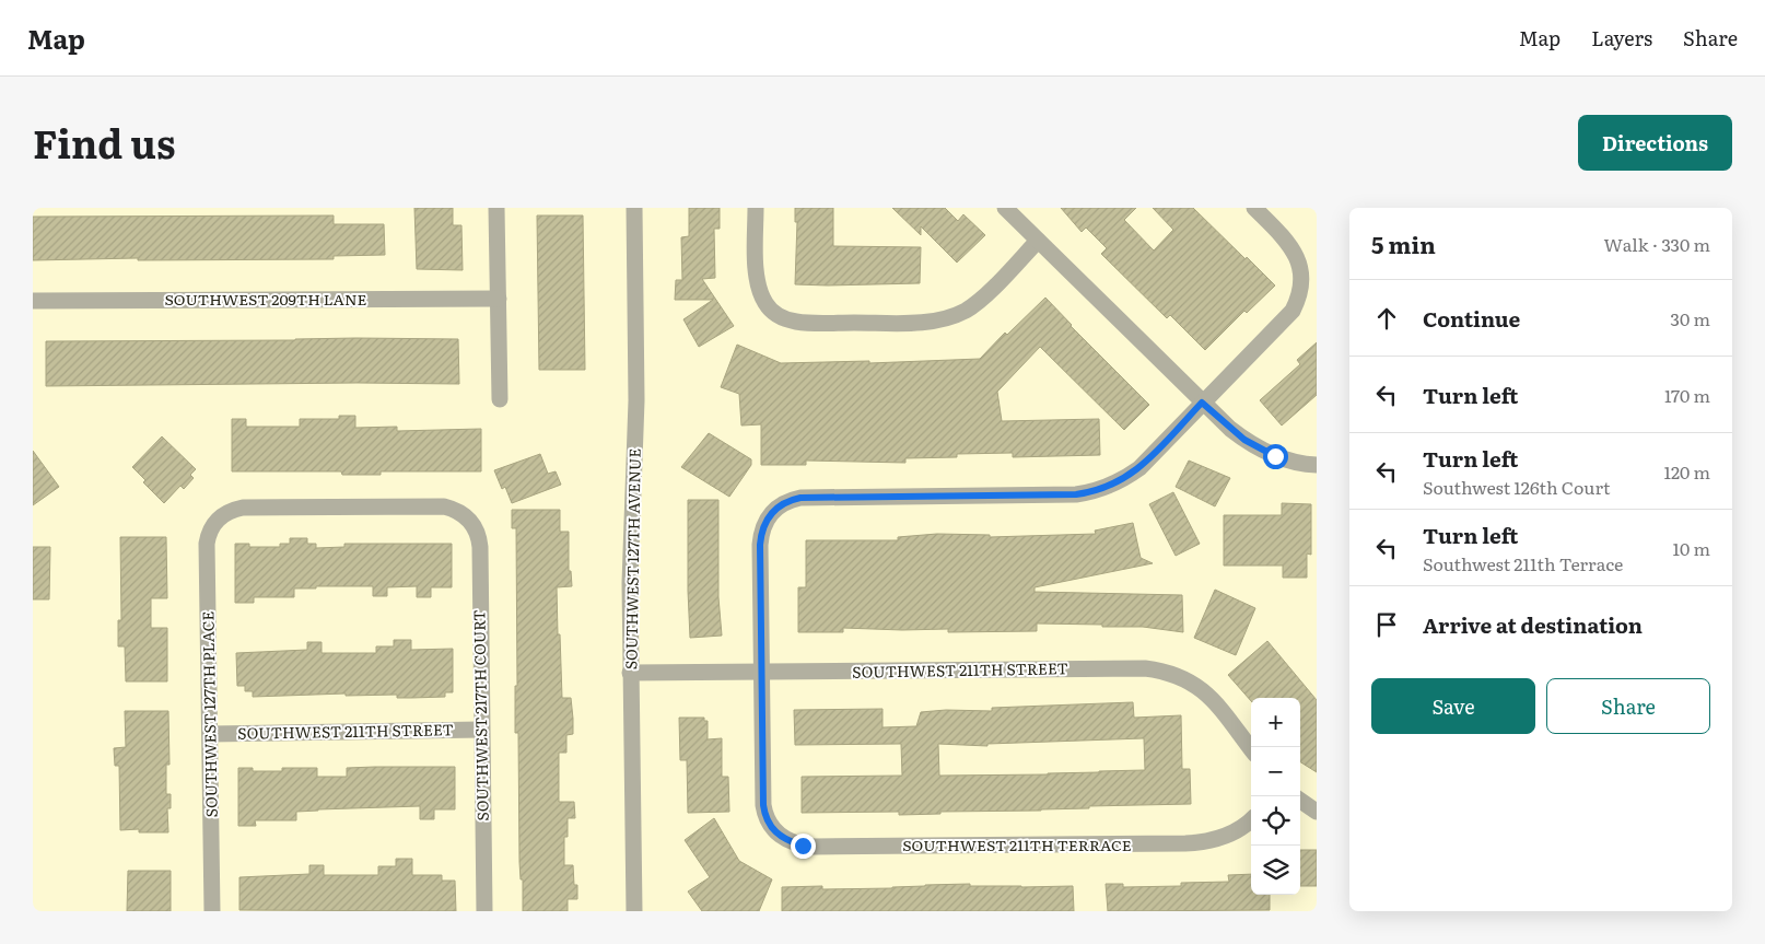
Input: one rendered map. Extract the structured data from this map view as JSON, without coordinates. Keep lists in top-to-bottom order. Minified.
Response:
{"streets":{"street":["SOUTHWEST 209TH LANE","SOUTHWEST 127TH AVENUE","SOUTHWEST 211TH STREET","SOUTHWEST 127TH PLACE","SOUTHWEST 217TH COURT","SOUTHWEST 211TH TERRACE"]},"crossings":[["SOUTHWEST 127TH AVENUE","SOUTHWEST 211TH STREET"],["SOUTHWEST 211TH STREET","SOUTHWEST 127TH PLACE"],["SOUTHWEST 211TH STREET","SOUTHWEST 217TH COURT"],["SOUTHWEST 211TH STREET","SOUTHWEST 211TH TERRACE"],["SOUTHWEST 127TH PLACE","SOUTHWEST 217TH COURT"]],"page":{"header":"Map","nav":["Map","Layers","Share"],"title":"Find us","buttons":["Directions",["Save","Share"]],"heading":["5 min","Walk · 330 m"],"list":[["Continue","30 m"],["Turn left","170 m"],["Turn left","Southwest 126th Court","120 m"],["Turn left","Southwest 211th Terrace","10 m"],"Arrive at destination"],"map_buttons":["+","−"]}}
